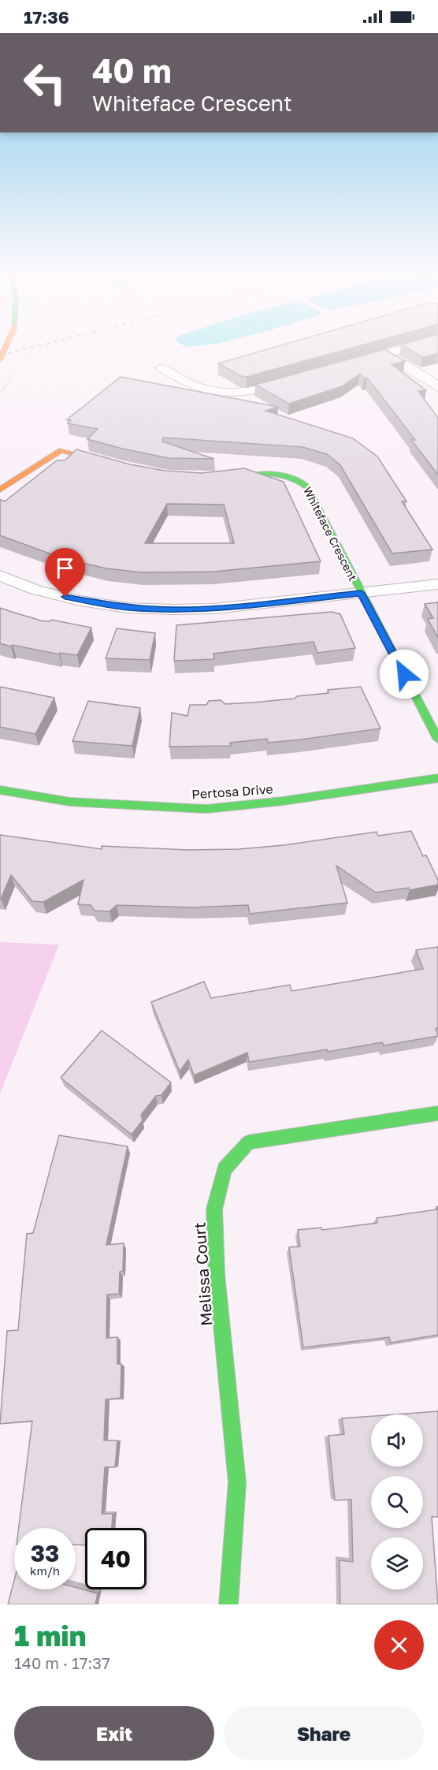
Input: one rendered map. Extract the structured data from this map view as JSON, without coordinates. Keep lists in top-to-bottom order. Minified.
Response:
{"streets":{"street":["Whiteface Crescent","Pertosa Drive","Melissa Court"]},"page":{"status":"17:36","turn":["40 m","Whiteface Crescent"],"speed":"33 km/h","limit":"40","heading":["1 min","140 m · 17:37"],"buttons":["Exit","Share"]}}
